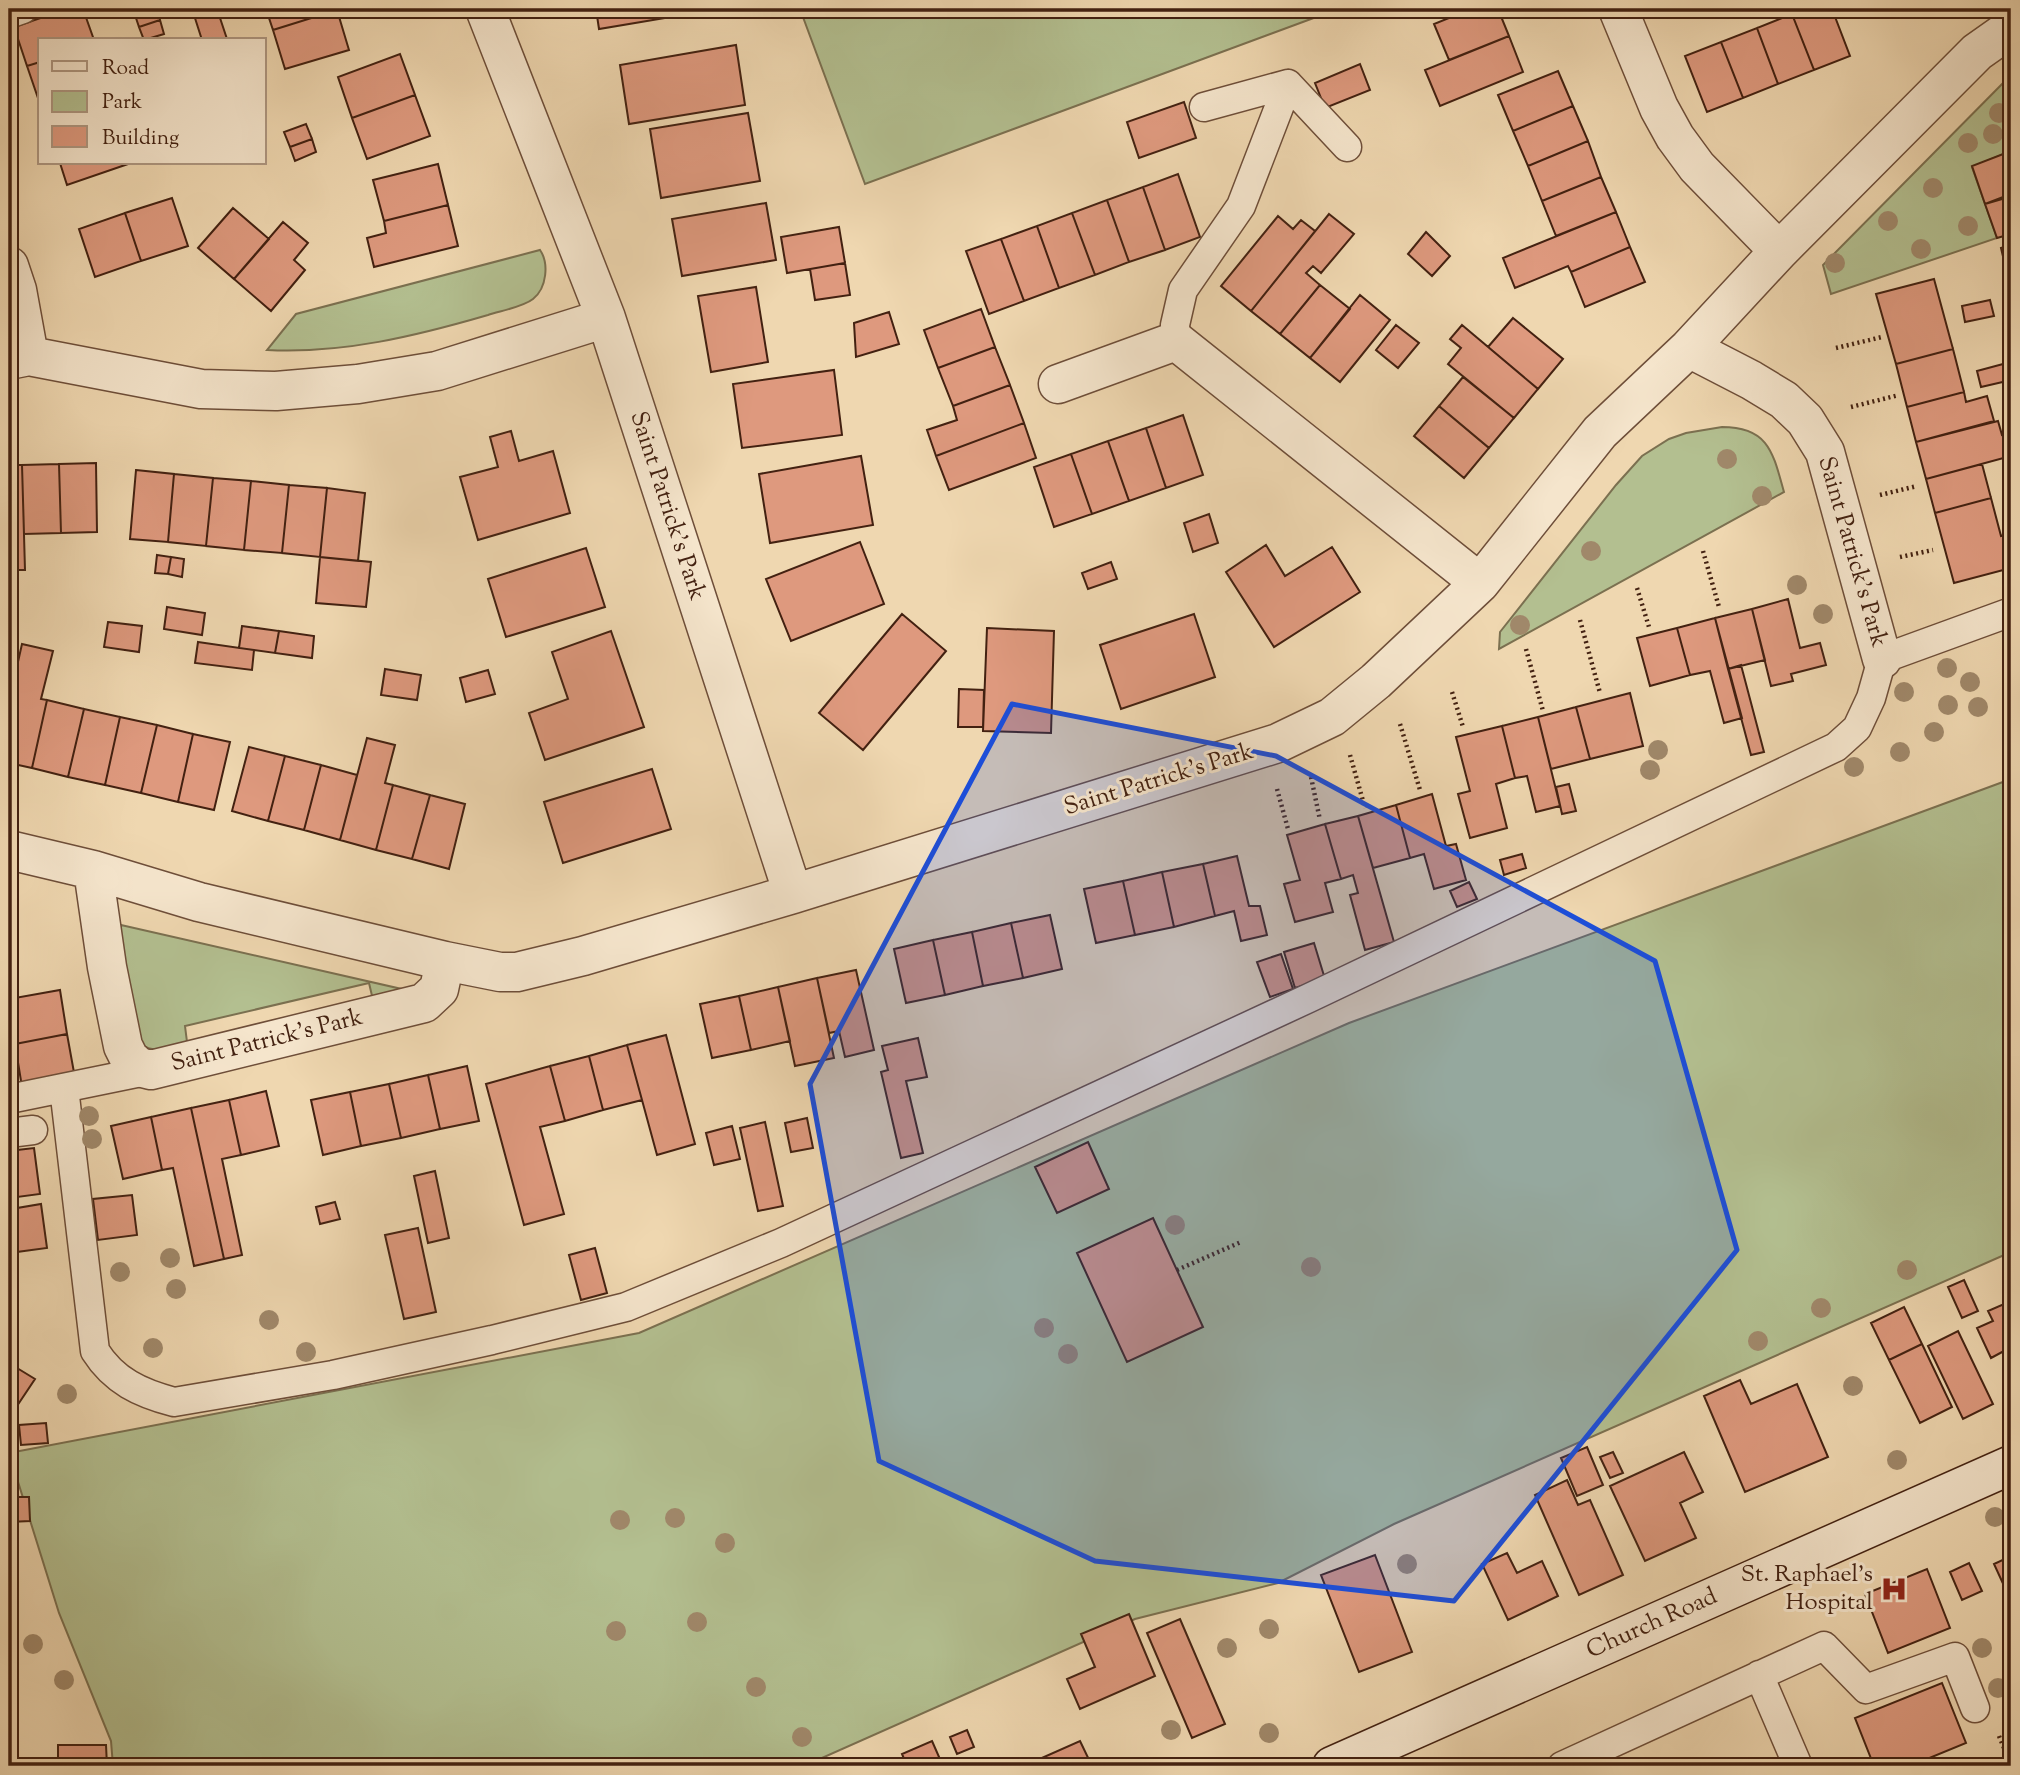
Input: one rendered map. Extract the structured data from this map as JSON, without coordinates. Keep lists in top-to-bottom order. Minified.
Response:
{"streets":{"street":["Saint Patrick's Park","Church Road"]},"places":{"hospital":["St. Raphael's Hospital"]},"legend":["Road","Park","Building"]}
